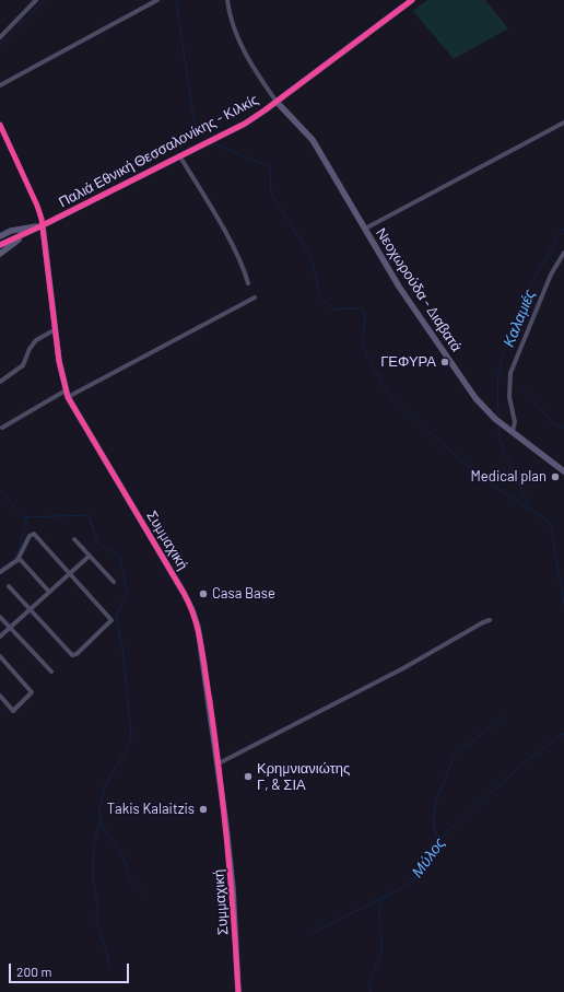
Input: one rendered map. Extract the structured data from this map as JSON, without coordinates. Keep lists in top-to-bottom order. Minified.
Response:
{"streets":{"street":["Παλιά Εθνική Θεσσαλονίκης - Κιλκίς","Νεοχωρούδα - Διαβατά","Συμμαχική"]},"crossings":[["Παλιά Εθνική Θεσσαλονίκης - Κιλκίς","Νεοχωρούδα - Διαβατά"],["Παλιά Εθνική Θεσσαλονίκης - Κιλκίς","Συμμαχική"]],"water":["Καλαμιές","Μύλος"],"places":["ΓΕΦΥΡΑ","Medical plan","Casa Base","Κρημνιανιώτης Γ, & ΣΙΑ","Takis Kalaitzis"],"scale_bar":"200 m"}
